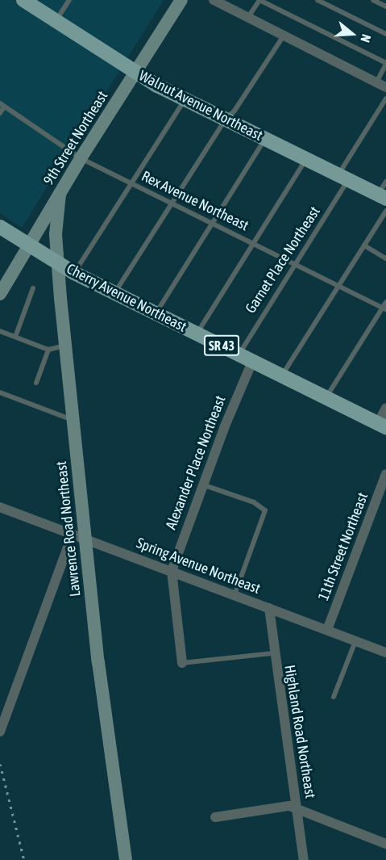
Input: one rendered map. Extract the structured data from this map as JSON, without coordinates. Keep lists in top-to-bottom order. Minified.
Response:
{"streets":{"main road":["Walnut Avenue Northeast","Cherry Avenue Northeast","SR 43"],"street":["9th Street Northeast","Alexander Place Northeast","Lawrence Road Northeast","11th Street Northeast","Spring Avenue Northeast","Highland Road Northeast"],"lane":["Rex Avenue Northeast","Garnet Place Northeast"]},"crossings":[["Walnut Avenue Northeast","9th Street Northeast"],["Walnut Avenue Northeast","Garnet Place Northeast"],["9th Street Northeast","Rex Avenue Northeast"],["9th Street Northeast","Cherry Avenue Northeast"],["9th Street Northeast","Lawrence Road Northeast"],["Rex Avenue Northeast","Garnet Place Northeast"],["Garnet Place Northeast","Cherry Avenue Northeast"],["Cherry Avenue Northeast","Alexander Place Northeast"],["Cherry Avenue Northeast","Lawrence Road Northeast"],["Alexander Place Northeast","Spring Avenue Northeast"],["Lawrence Road Northeast","Spring Avenue Northeast"],["11th Street Northeast","Spring Avenue Northeast"],["Spring Avenue Northeast","Highland Road Northeast"]],"north":"right"}
